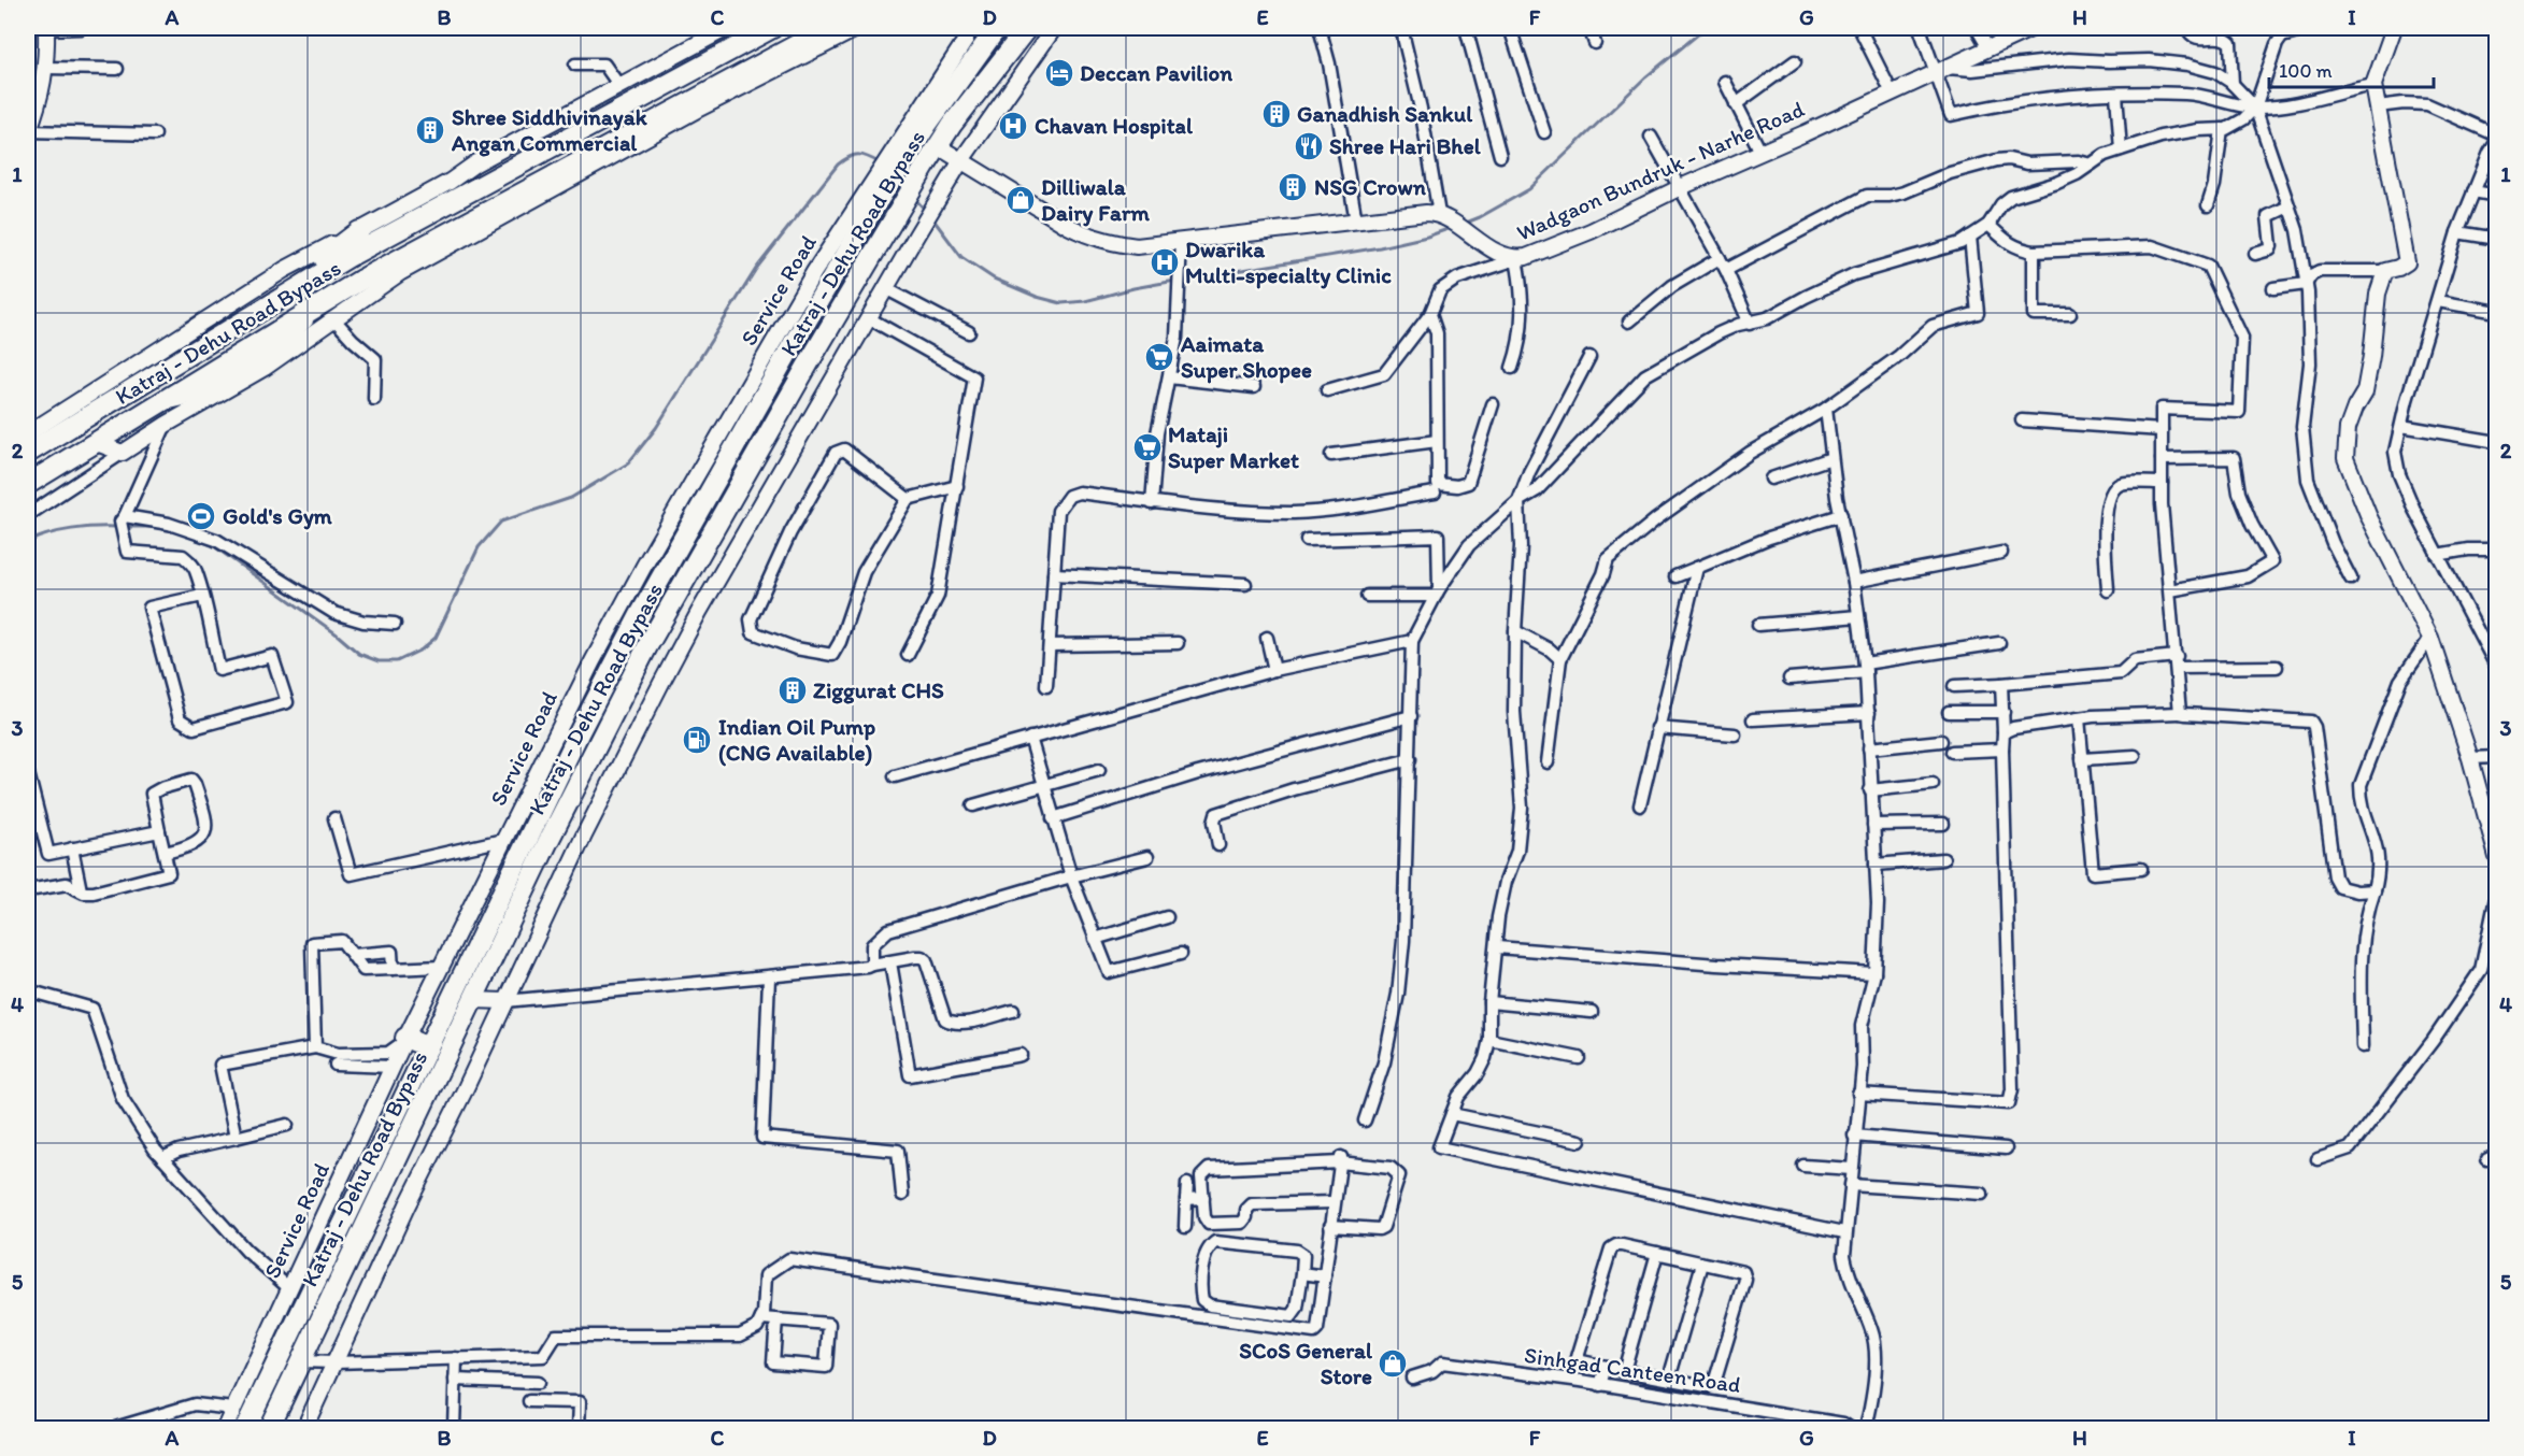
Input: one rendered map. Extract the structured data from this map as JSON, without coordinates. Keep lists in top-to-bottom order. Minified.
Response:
{"streets":{"highway":["Katraj - Dehu Road Bypass"],"street":["Wadgaon Bundruk - Narhe Road","Service Road","Sinhgad Canteen Road"]},"crossings":[["Katraj - Dehu Road Bypass","Service Road"]],"places":{"hotel":["Deccan Pavilion"],"building":["Ganadhish Sankul","Shree Siddhivinayak Angan Commercial","NSG Crown","Ziggurat CHS"],"hospital":["Chavan Hospital","Dwarika Multi-specialty Clinic"],"restaurant":["Shree Hari Bhel"],"shop":["Dilliwala Dairy Farm","SCoS General Store"],"supermarket":["Aaimata Super Shopee","Mataji Super Market"],"sports":["Gold's Gym"],"fuel station":["Indian Oil Pump (CNG Available)"]},"scale_bar":"100 m","grid":{"columns":["A","B","C","D","E","F","G","H","I"],"rows":["1","2","3","4","5"]}}
